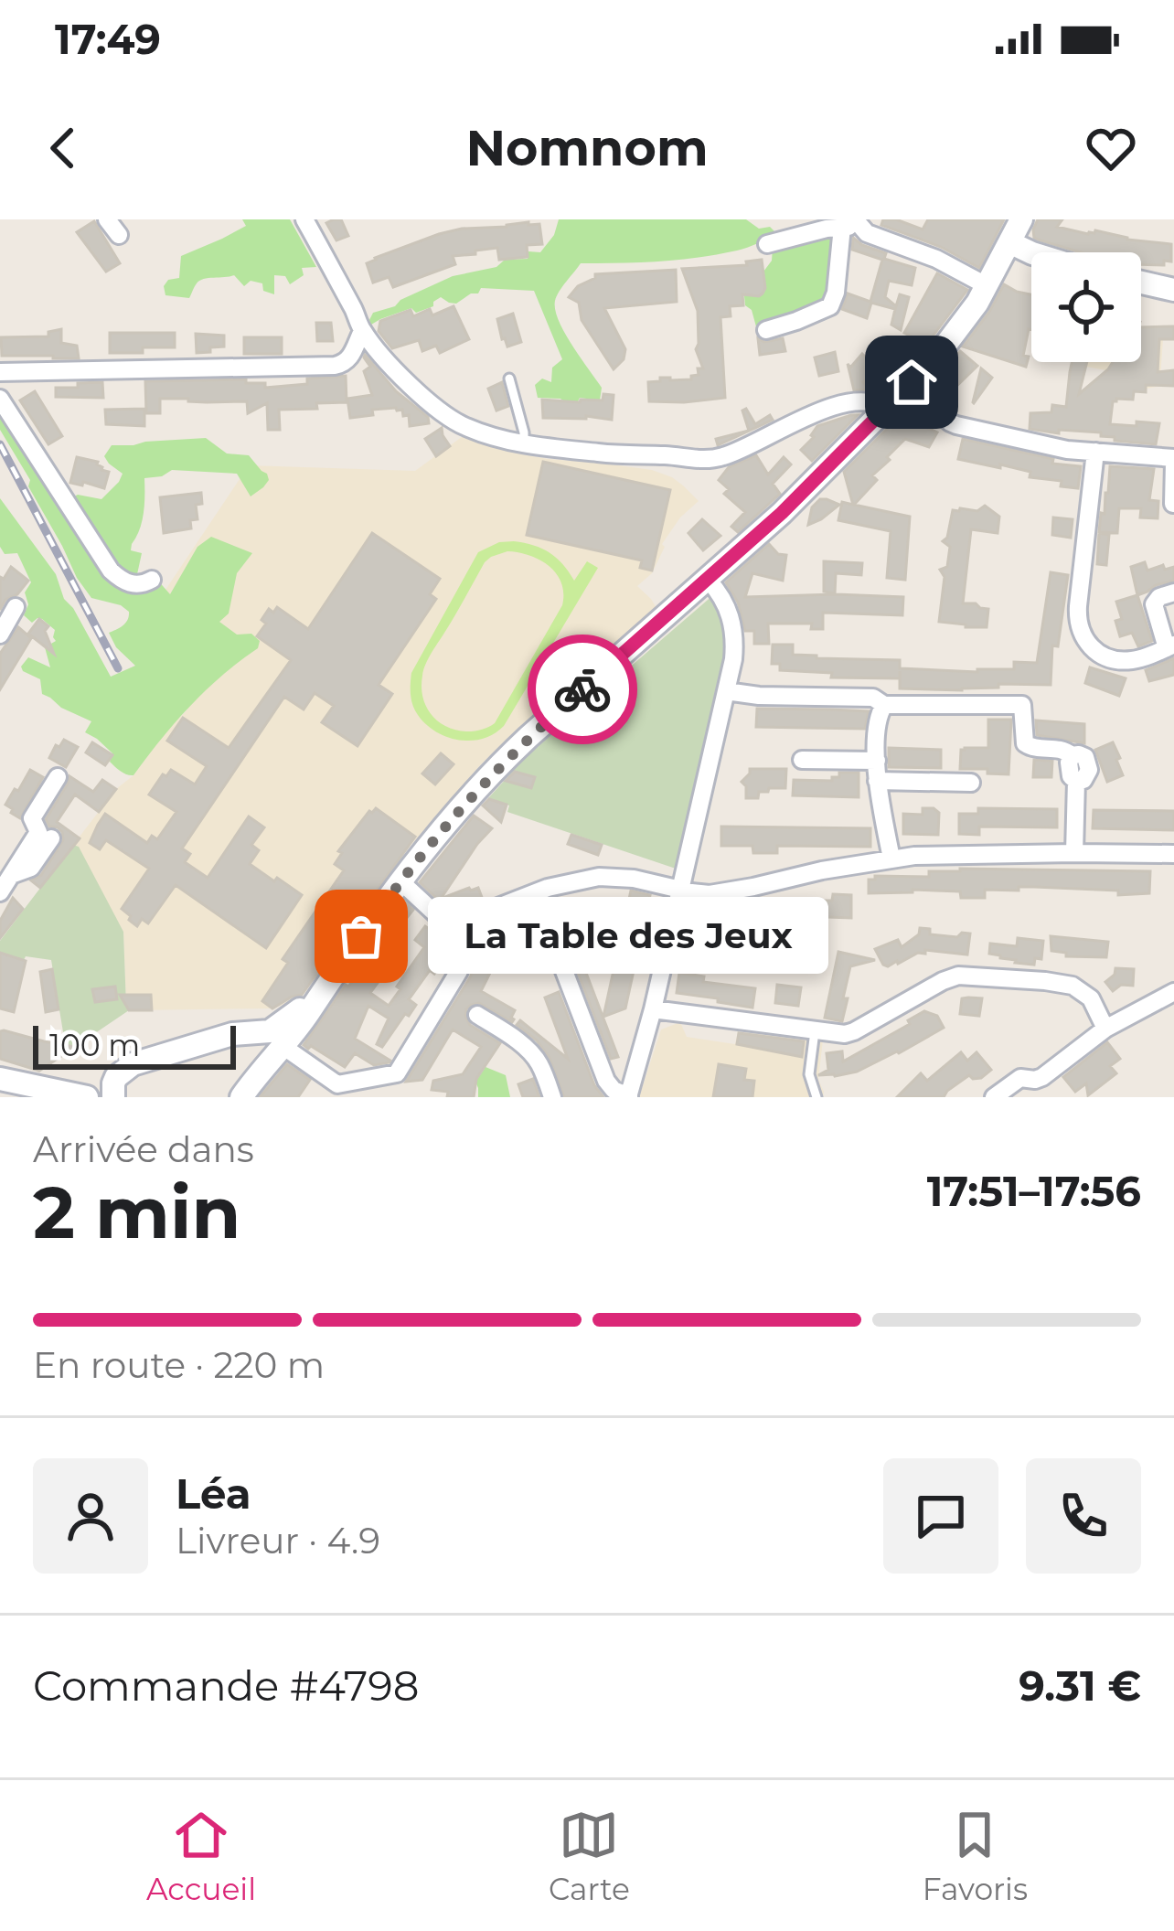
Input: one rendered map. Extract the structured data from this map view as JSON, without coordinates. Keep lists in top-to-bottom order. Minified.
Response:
{"places":["La Table des Jeux"],"scale_bar":"100 m","page":{"status":"17:49","header":"Nomnom","bubble":"La Table des Jeux","scale":"100 m","heading":["2 min","Arrivée dans","17:51–17:56"],"panel":["Léa","Livreur · 4.9","Commande #4798","9.31 €"],"bar":"En route · 220 m","tabs":["Accueil","Carte","Favoris"]}}
